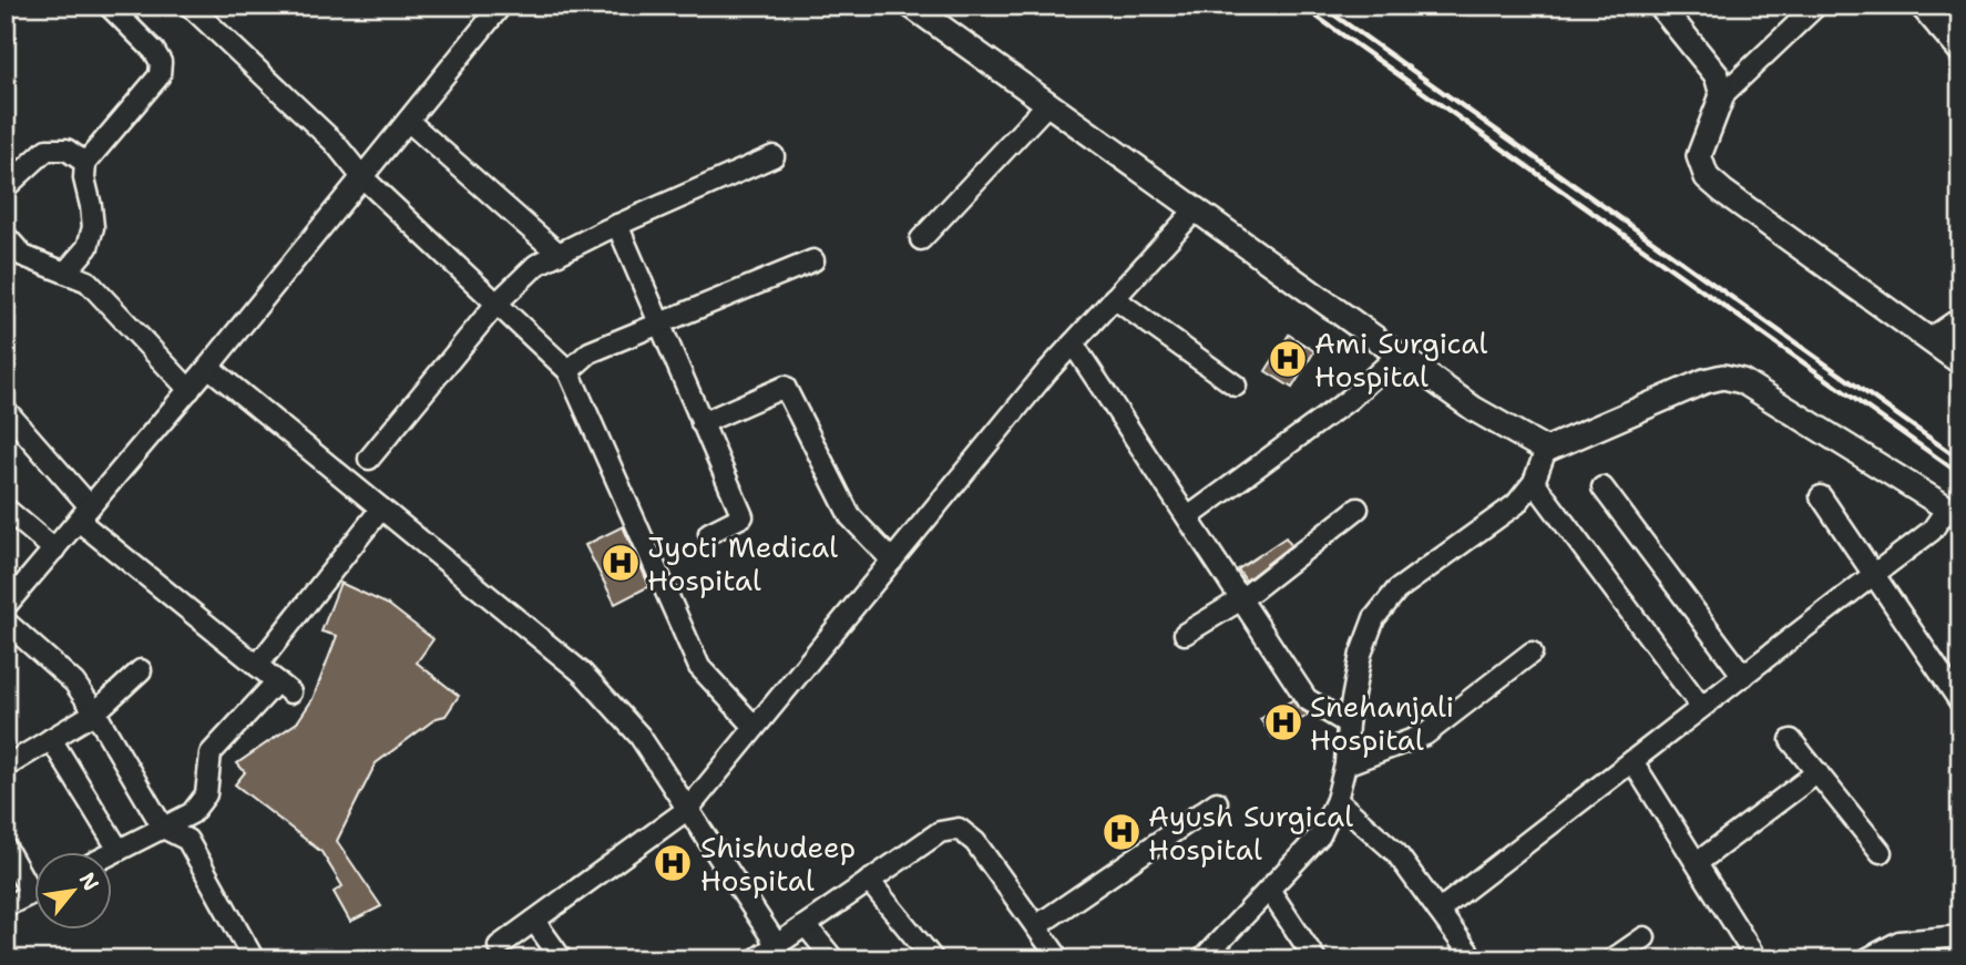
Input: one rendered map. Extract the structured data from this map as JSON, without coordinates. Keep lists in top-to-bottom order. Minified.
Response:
{"places":{"hospital":["Ami Surgical Hospital","Jyoti Medical Hospital","Snehanjali Hospital","Ayush Surgical Hospital","Shishudeep Hospital"]},"north":"top right"}
